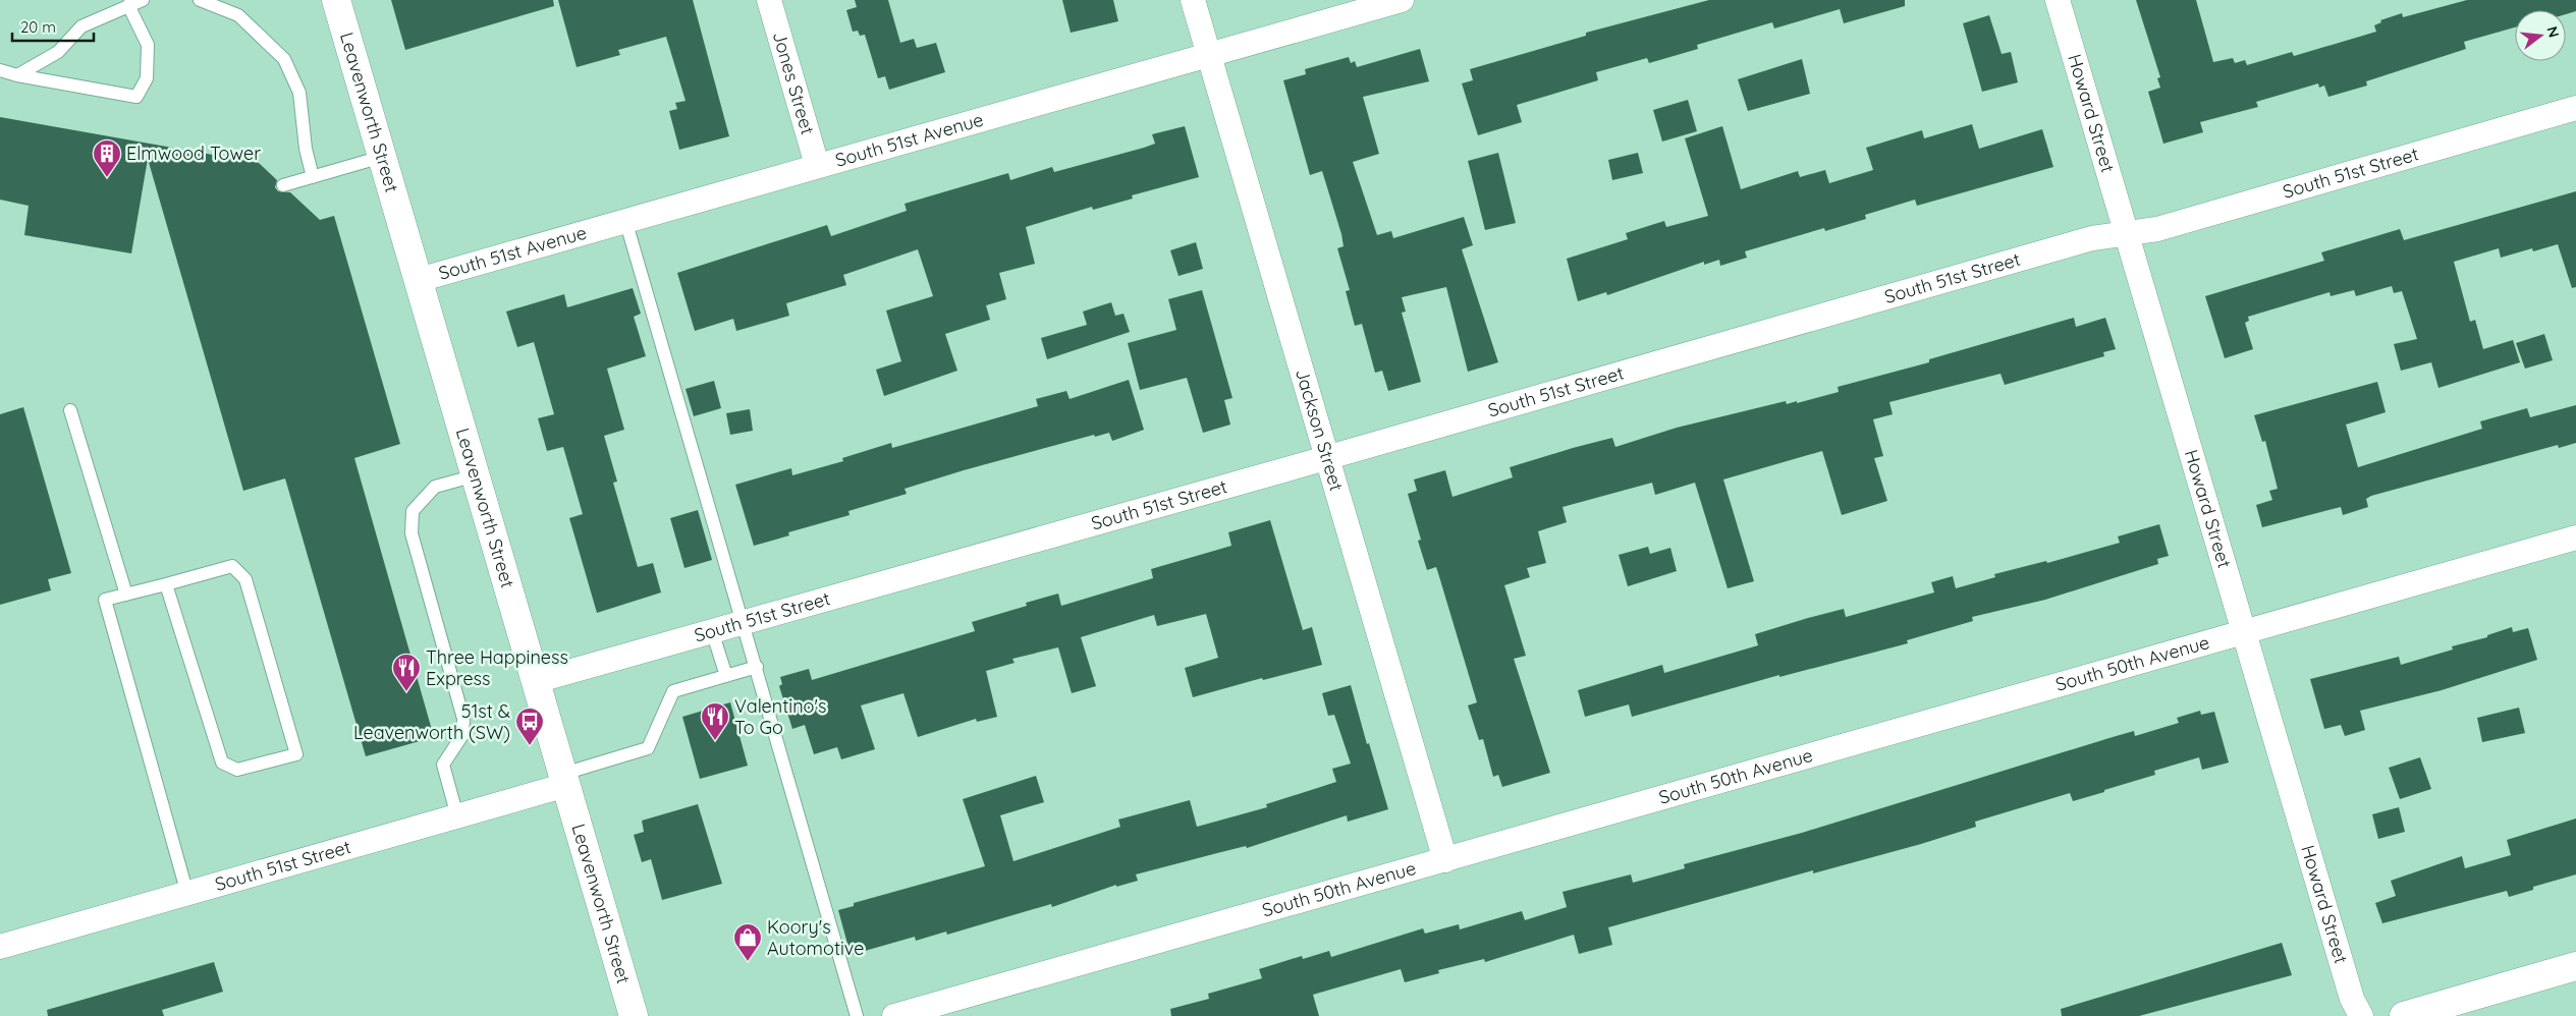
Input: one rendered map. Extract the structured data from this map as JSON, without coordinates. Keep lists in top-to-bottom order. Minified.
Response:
{"streets":{"main road":["Leavenworth Street"],"street":["Jones Street","Howard Street","South 51st Avenue","South 51st Street","Jackson Street","South 50th Avenue"]},"crossings":[["Jones Street","South 51st Avenue"],["Leavenworth Street","South 51st Avenue"],["Leavenworth Street","South 51st Street"],["Howard Street","South 51st Street"],["Howard Street","South 50th Avenue"],["South 51st Avenue","Jackson Street"],["South 51st Street","Jackson Street"],["Jackson Street","South 50th Avenue"]],"places":{"building":["Elmwood Tower"],"restaurant":["Three Happiness Express","Valentino's To Go"],"bus stop":["51st & Leavenworth (SW)"],"shop":["Koory's Automotive"]},"scale_bar":"20 m","north":"right"}
